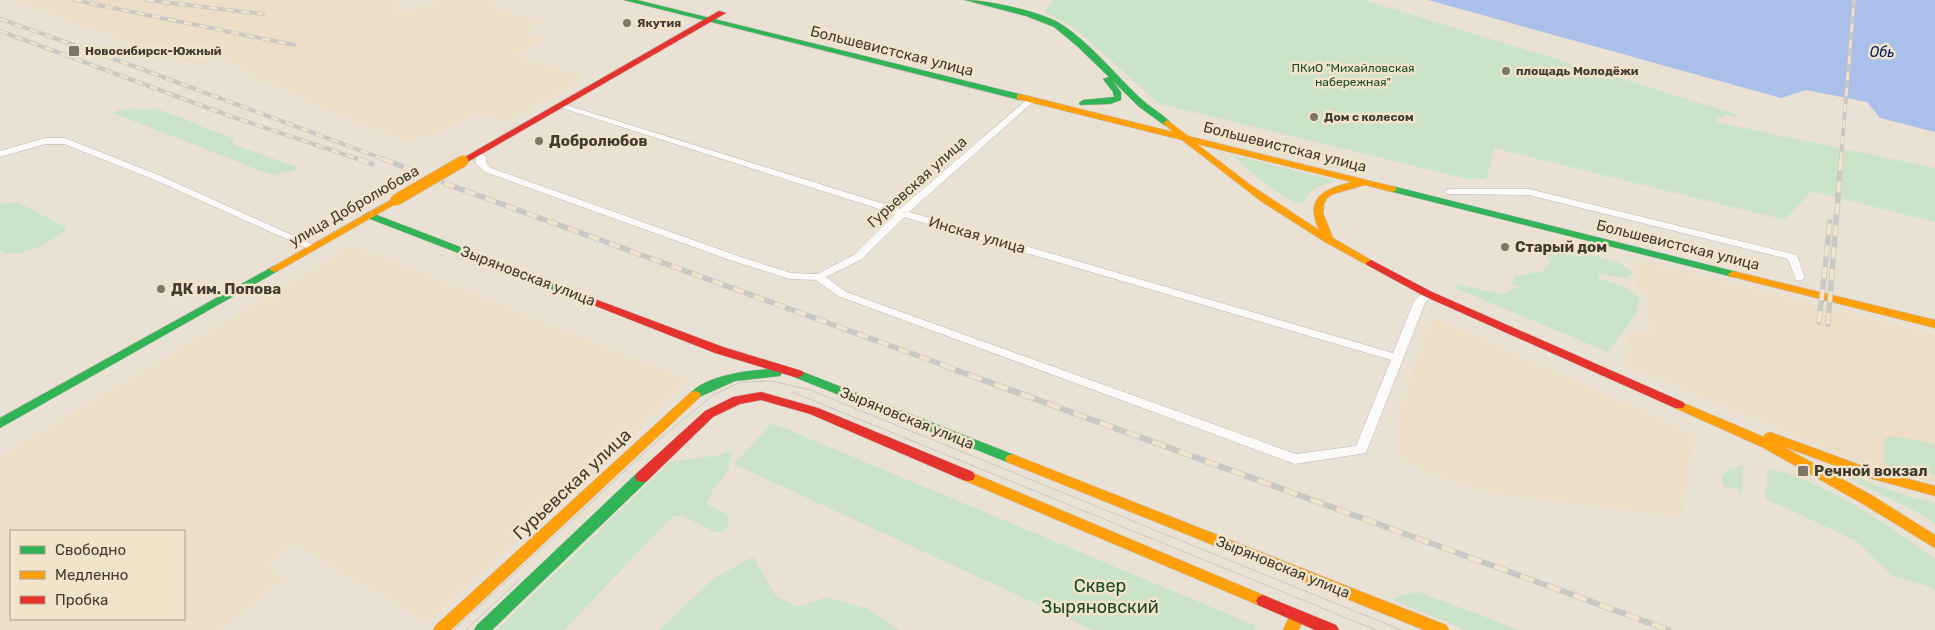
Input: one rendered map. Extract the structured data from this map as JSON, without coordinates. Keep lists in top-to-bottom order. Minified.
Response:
{"streets":{"main road":["Большевистская улица","Гурьевская улица","улица Добролюбова","Зыряновская улица"],"street":["Инская улица"]},"crossings":[["Большевистская улица","Гурьевская улица"],["Большевистская улица","улица Добролюбова"],["Гурьевская улица","Инская улица"],["улица Добролюбова","Инская улица"],["улица Добролюбова","Зыряновская улица"]],"water":["Обь"],"parks":["ПКиО \"Михайловская набережная\"","Cквер Зыряновский"],"places":{"other":["Якутия","площадь Молодёжи","Дом с колесом","Добролюбов","Старый дом","ДК им. Попова"],"transit":["Новосибирск-Южный","Речной вокзал"]},"legend":["Свободно","Медленно","Пробка"]}
